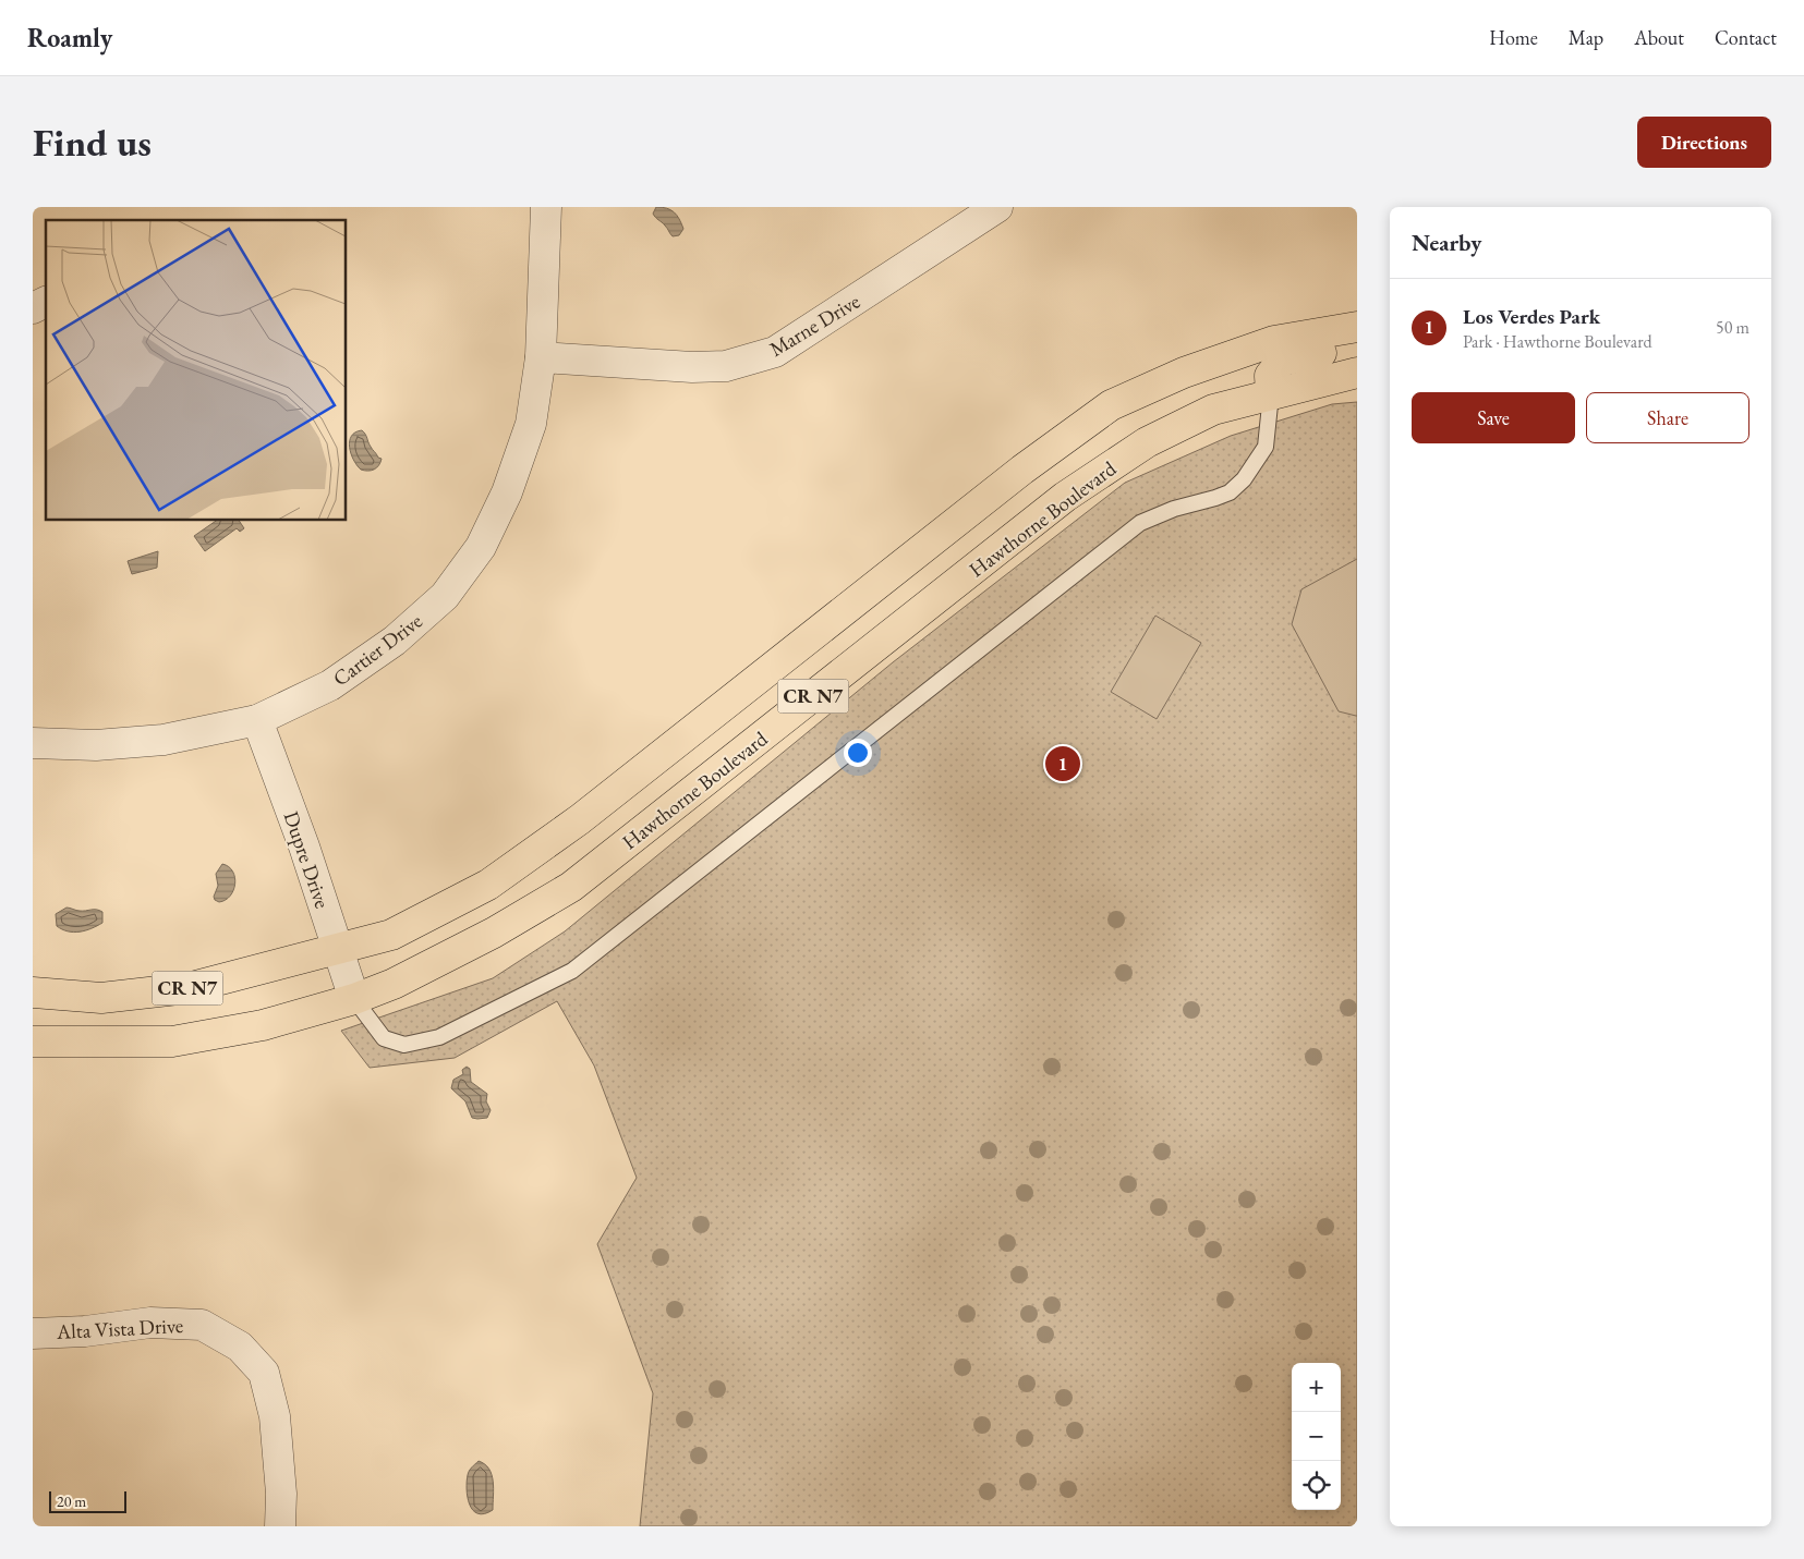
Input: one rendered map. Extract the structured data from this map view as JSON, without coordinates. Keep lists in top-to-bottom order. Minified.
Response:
{"streets":{"main road":["Hawthorne Boulevard","CR N7"],"street":["Marne Drive","Cartier Drive","Dupre Drive","Alta Vista Drive"]},"crossings":[["Marne Drive","Cartier Drive"],["Hawthorne Boulevard","Dupre Drive"],["Cartier Drive","Dupre Drive"],["CR N7","Dupre Drive"]],"scale_bar":"20 m","page":{"header":"Roamly","nav":["Home","Map","About","Contact"],"buttons":["Directions",["Save","Share"]],"title":"Find us","heading":"Nearby","list":[{"mark":"1","name":"Los Verdes Park","note":"Park · Hawthorne Boulevard","value":"50 m"}],"pins":"1","map_buttons":["+","−"],"scale":"20 m"}}
